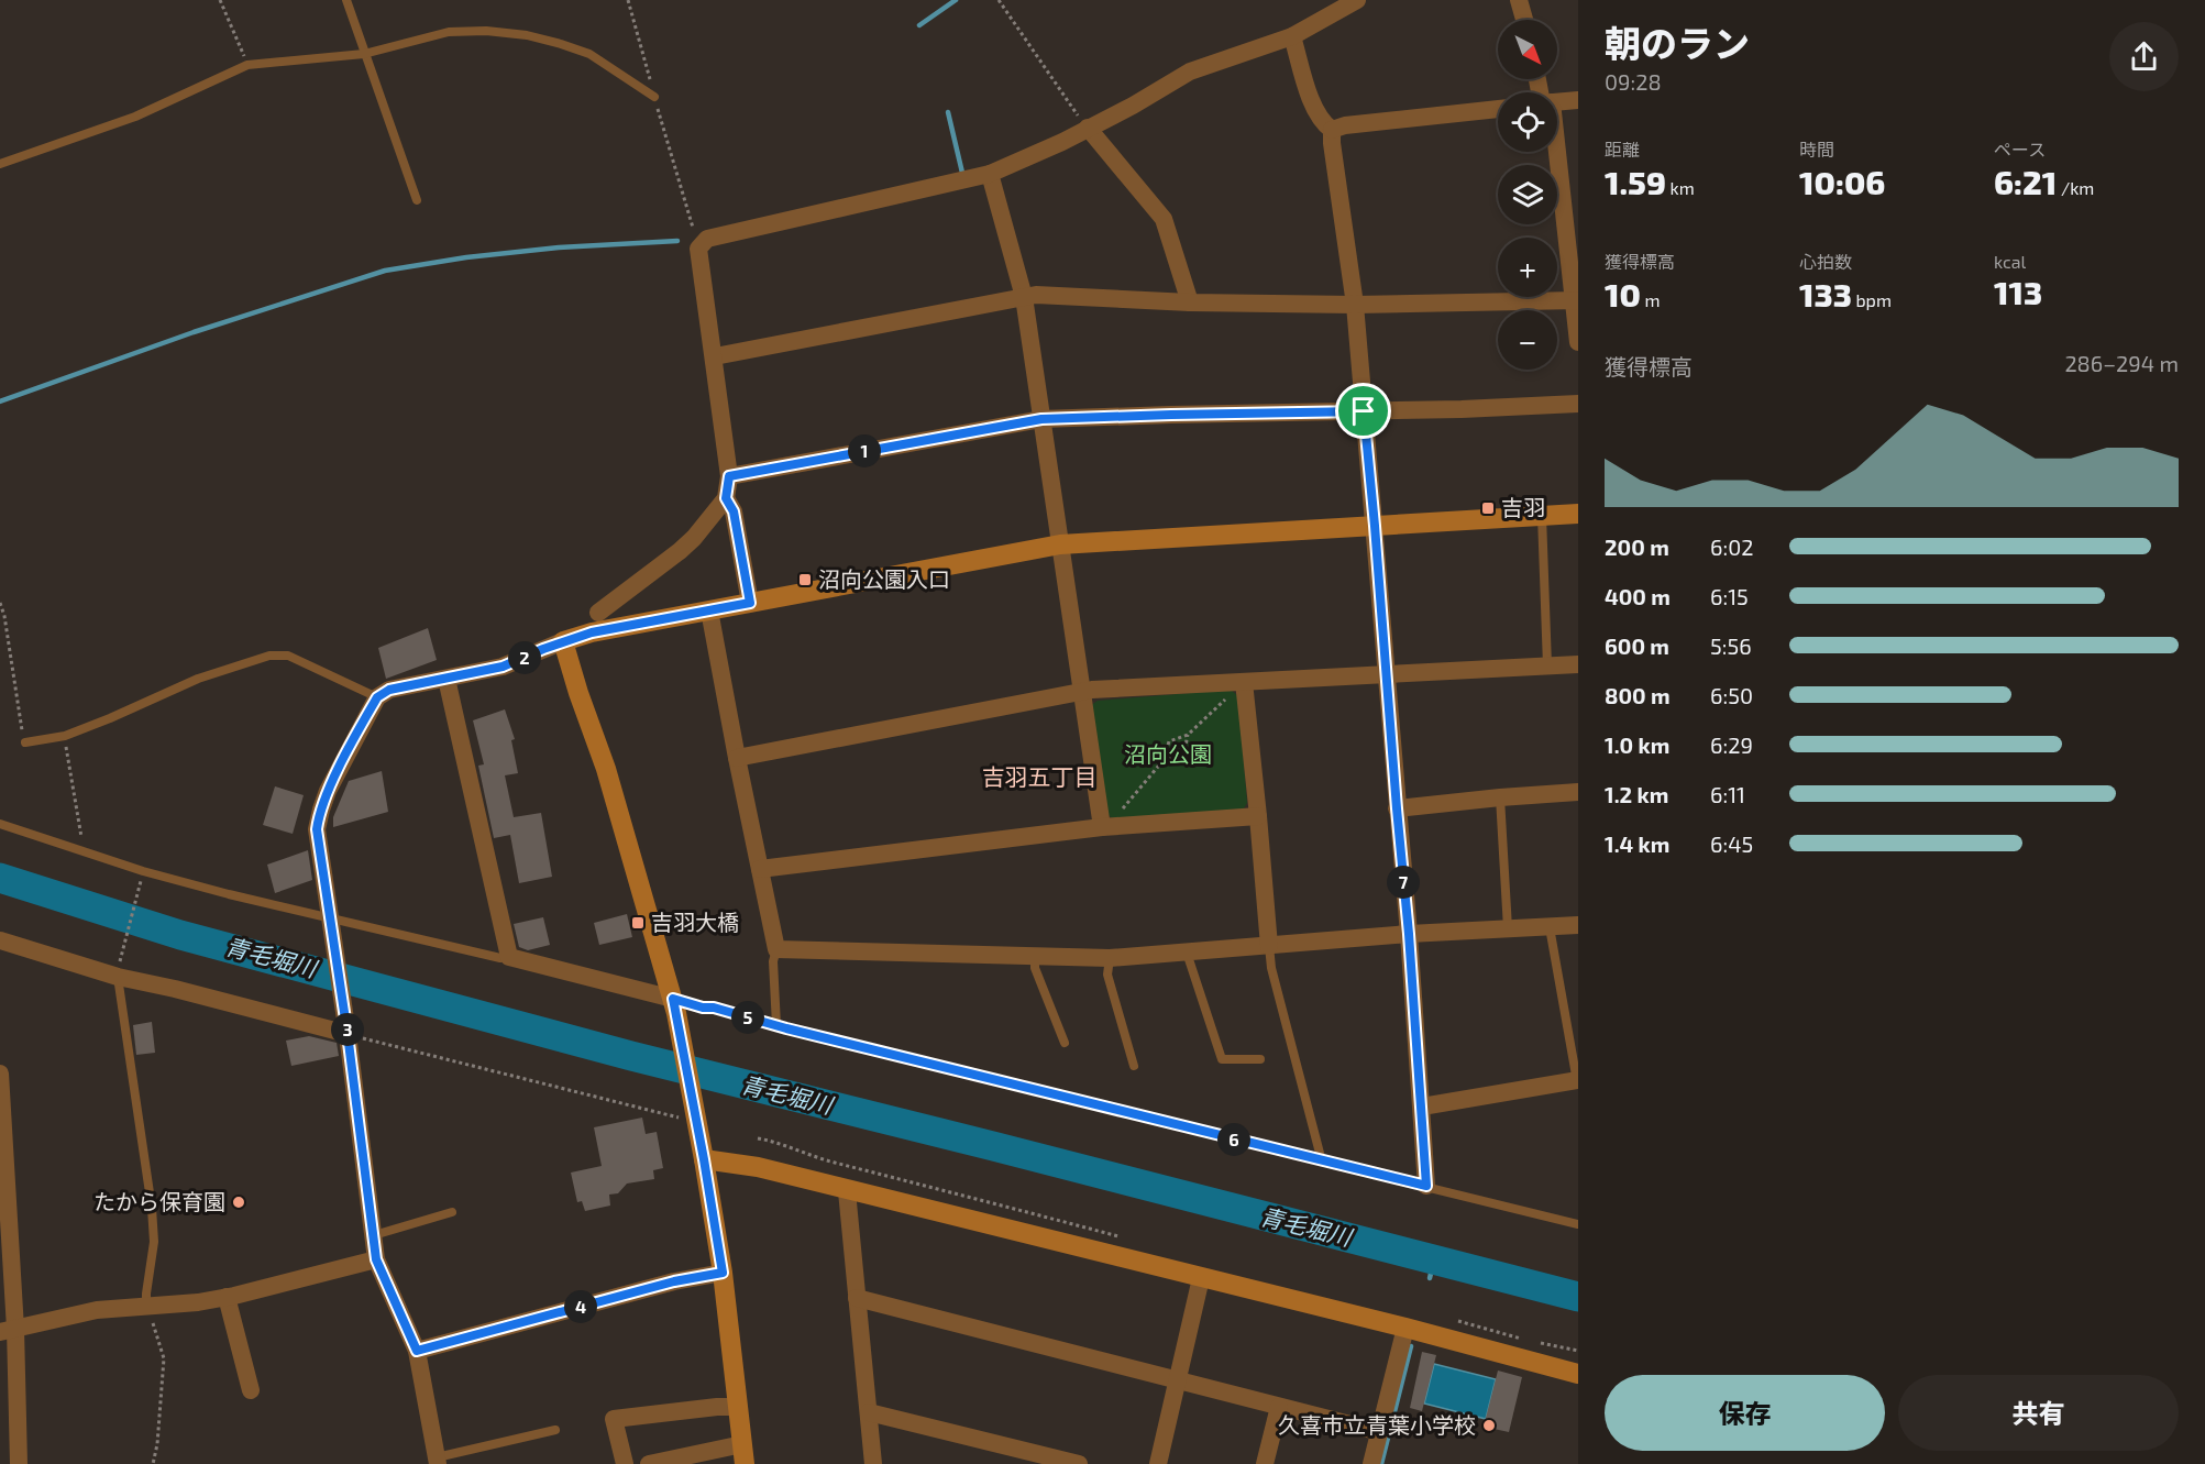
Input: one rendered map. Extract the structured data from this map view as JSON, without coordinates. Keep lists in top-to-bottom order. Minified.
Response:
{"districts":["吉羽五丁目"],"water":["青毛堀川"],"parks":["沼向公園"],"places":{"transit":["吉羽","沼向公園入口","吉羽大橋"],"other":["たから保育園","久喜市立青葉小学校"]},"north":"bottom right","page":{"heading":["朝のラン","09:28"],"map_buttons":["+","−"],"stats":[["距離","1.59 km"],["時間","10:06"],["ペース","6:21 /km"],["獲得標高","10 m"],["心拍数","133 bpm"],["kcal","113"]],"chart":["獲得標高","286–294 m"],"pins":["1","2","7","5","3","6","4"],"list":[{"name":"200 m","note":"6:02"},{"name":"400 m","note":"6:15"},{"name":"600 m","note":"5:56"},{"name":"800 m","note":"6:50"},{"name":"1.0 km","note":"6:29"},{"name":"1.2 km","note":"6:11"},{"name":"1.4 km","note":"6:45"}],"buttons":["保存","共有"]}}
